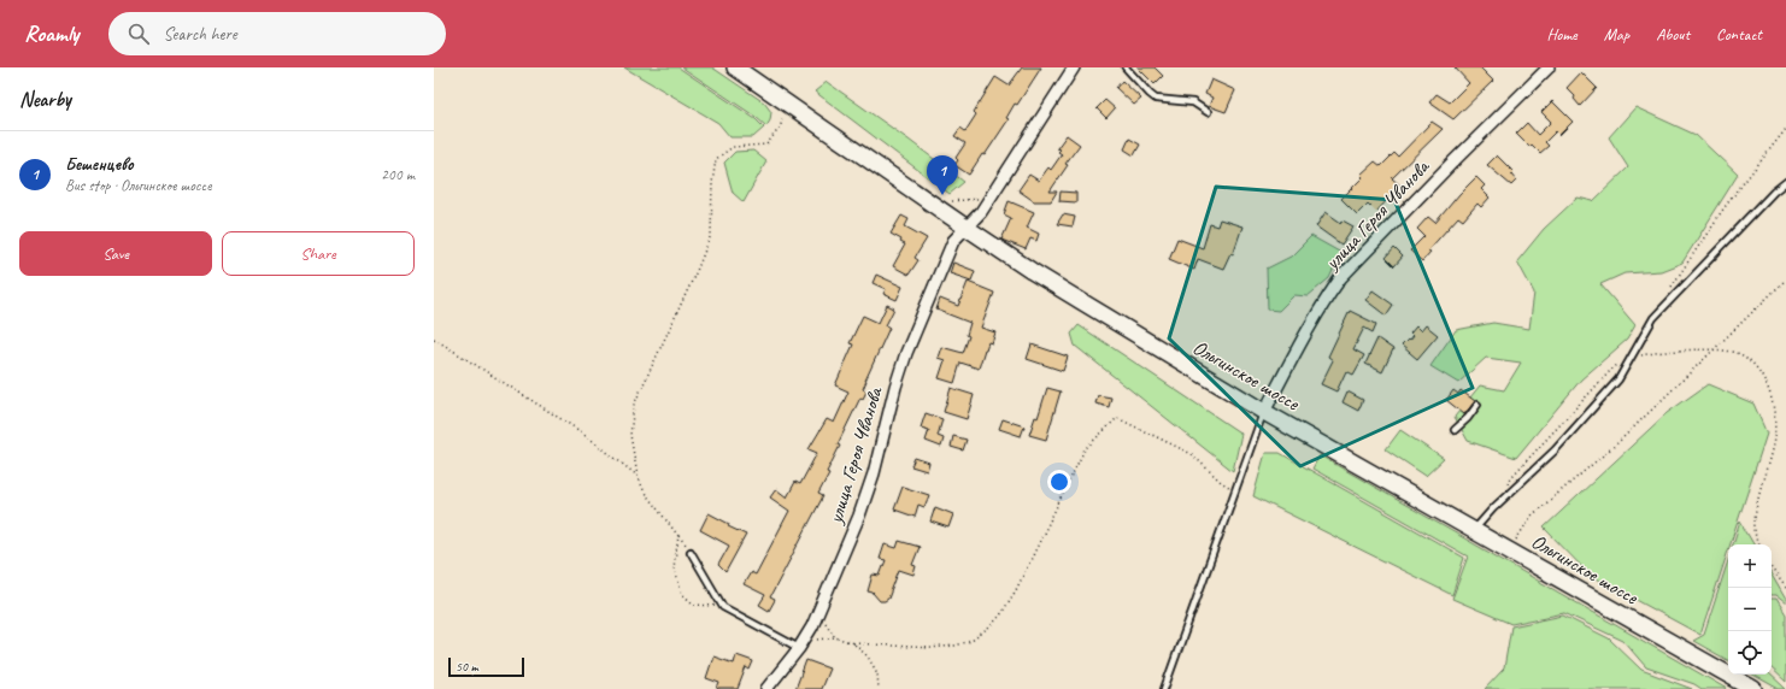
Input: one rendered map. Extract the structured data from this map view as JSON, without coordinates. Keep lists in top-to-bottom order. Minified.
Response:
{"streets":{"main road":["Ольгинское шоссе"],"street":["улица Героя Чванова"]},"crossings":[["улица Героя Чванова","Ольгинское шоссе"]],"scale_bar":"50 m","page":{"header":"Roamly","search":"Search here","nav":["Home","Map","About","Contact"],"heading":"Nearby","list":[{"mark":"1","name":"Бешенцево","note":"Bus stop · Ольгинское шоссе","value":"200 m"}],"pins":"1","buttons":["Save","Share"],"map_buttons":["+","−"],"scale":"50 m"}}
